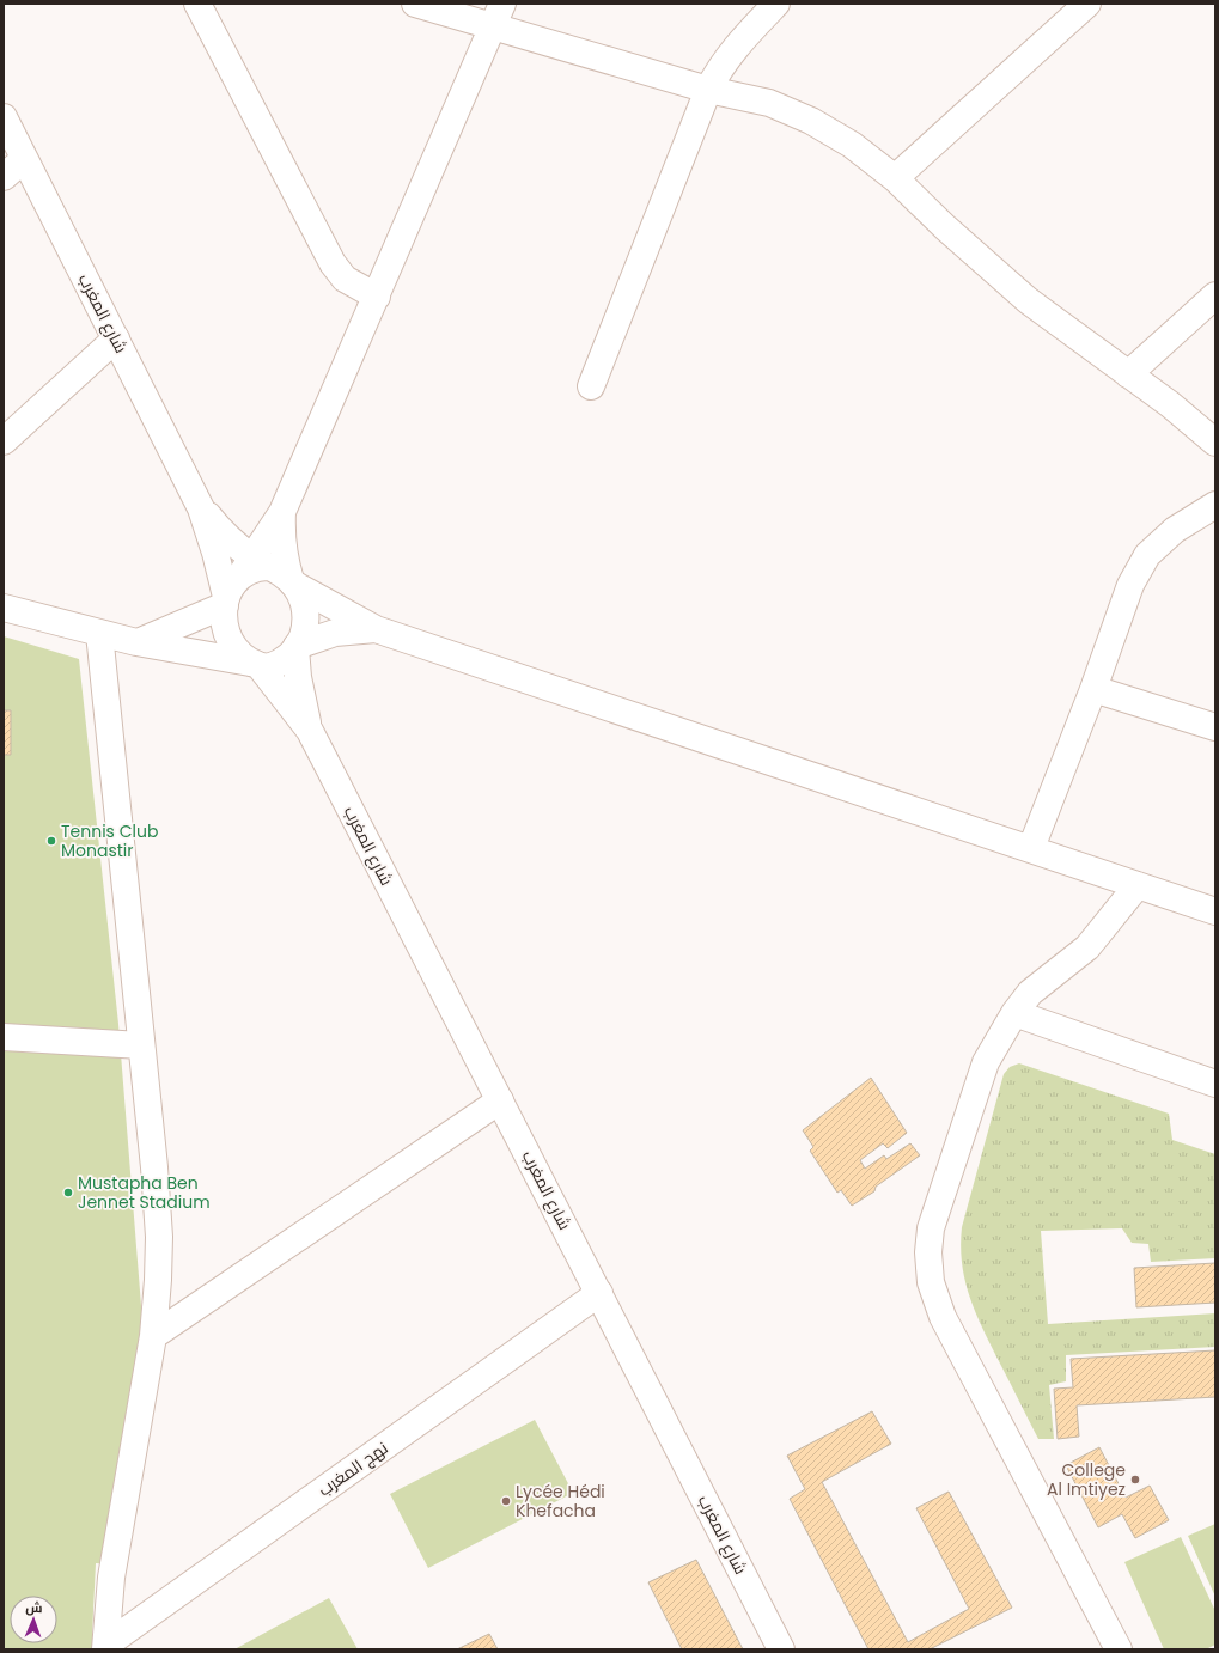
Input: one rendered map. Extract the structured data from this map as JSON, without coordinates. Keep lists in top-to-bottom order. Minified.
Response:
{"streets":{"street":["شارع المغرب","نهج المغرب"]},"crossings":[["شارع المغرب","نهج المغرب"]],"places":["Tennis Club Monastir","Mustapha Ben Jennet Stadium","College Al Imtiyez","Lycée Hédi Khefacha"],"north":"top"}
